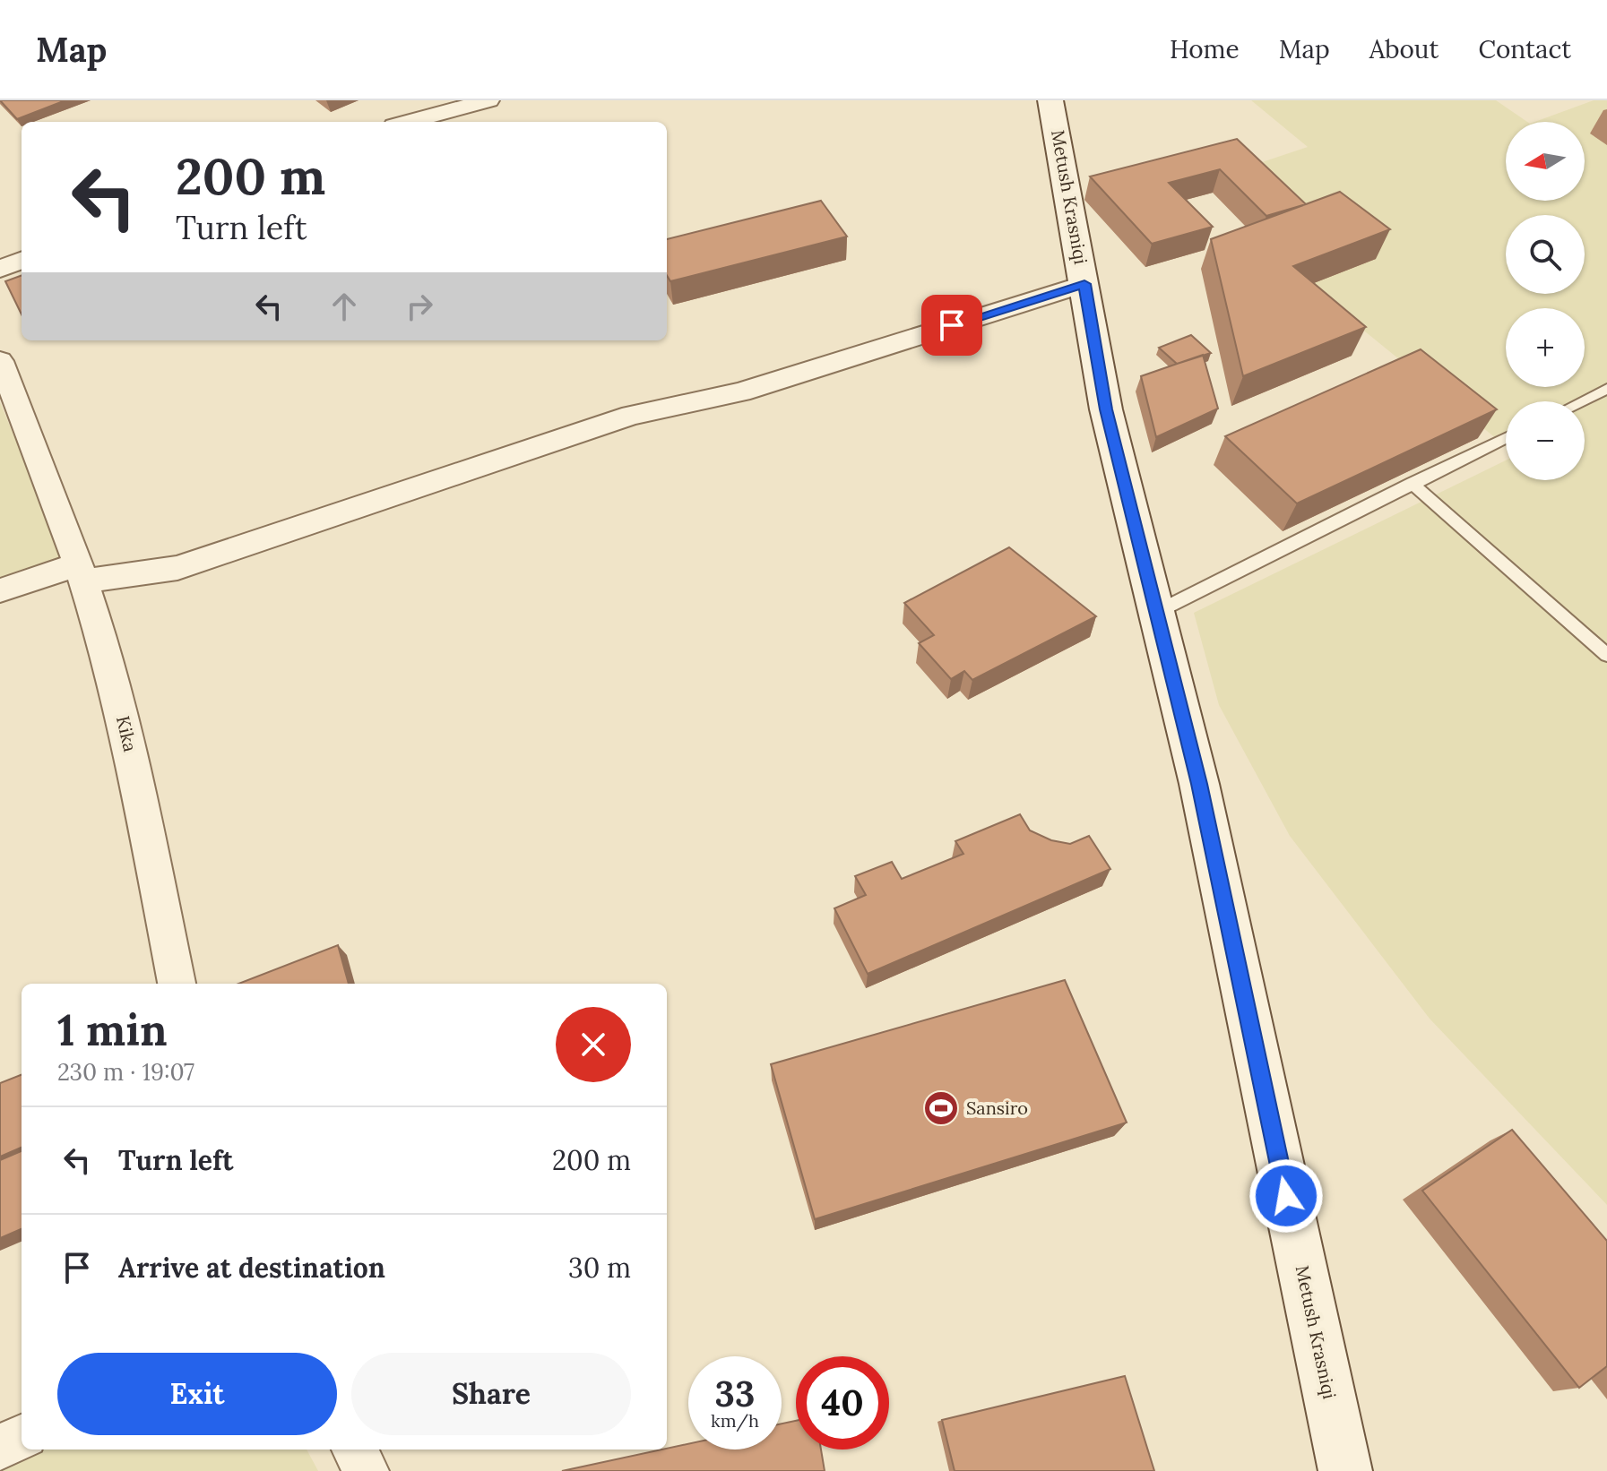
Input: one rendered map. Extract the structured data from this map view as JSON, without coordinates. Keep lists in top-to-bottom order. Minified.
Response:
{"streets":{"street":["Metush Krasniqi","Kika"]},"places":{"sports":["Sansiro"]},"north":"left","page":{"header":"Map","nav":["Home","Map","About","Contact"],"map_buttons":["+","−"],"turn":["200 m","Turn left"],"heading":["1 min","230 m · 19:07"],"list":[{"name":"Turn left","value":"200 m"},{"name":"Arrive at destination","value":"30 m"}],"buttons":["Exit","Share"],"speed":"33 km/h","limit":"40"}}
